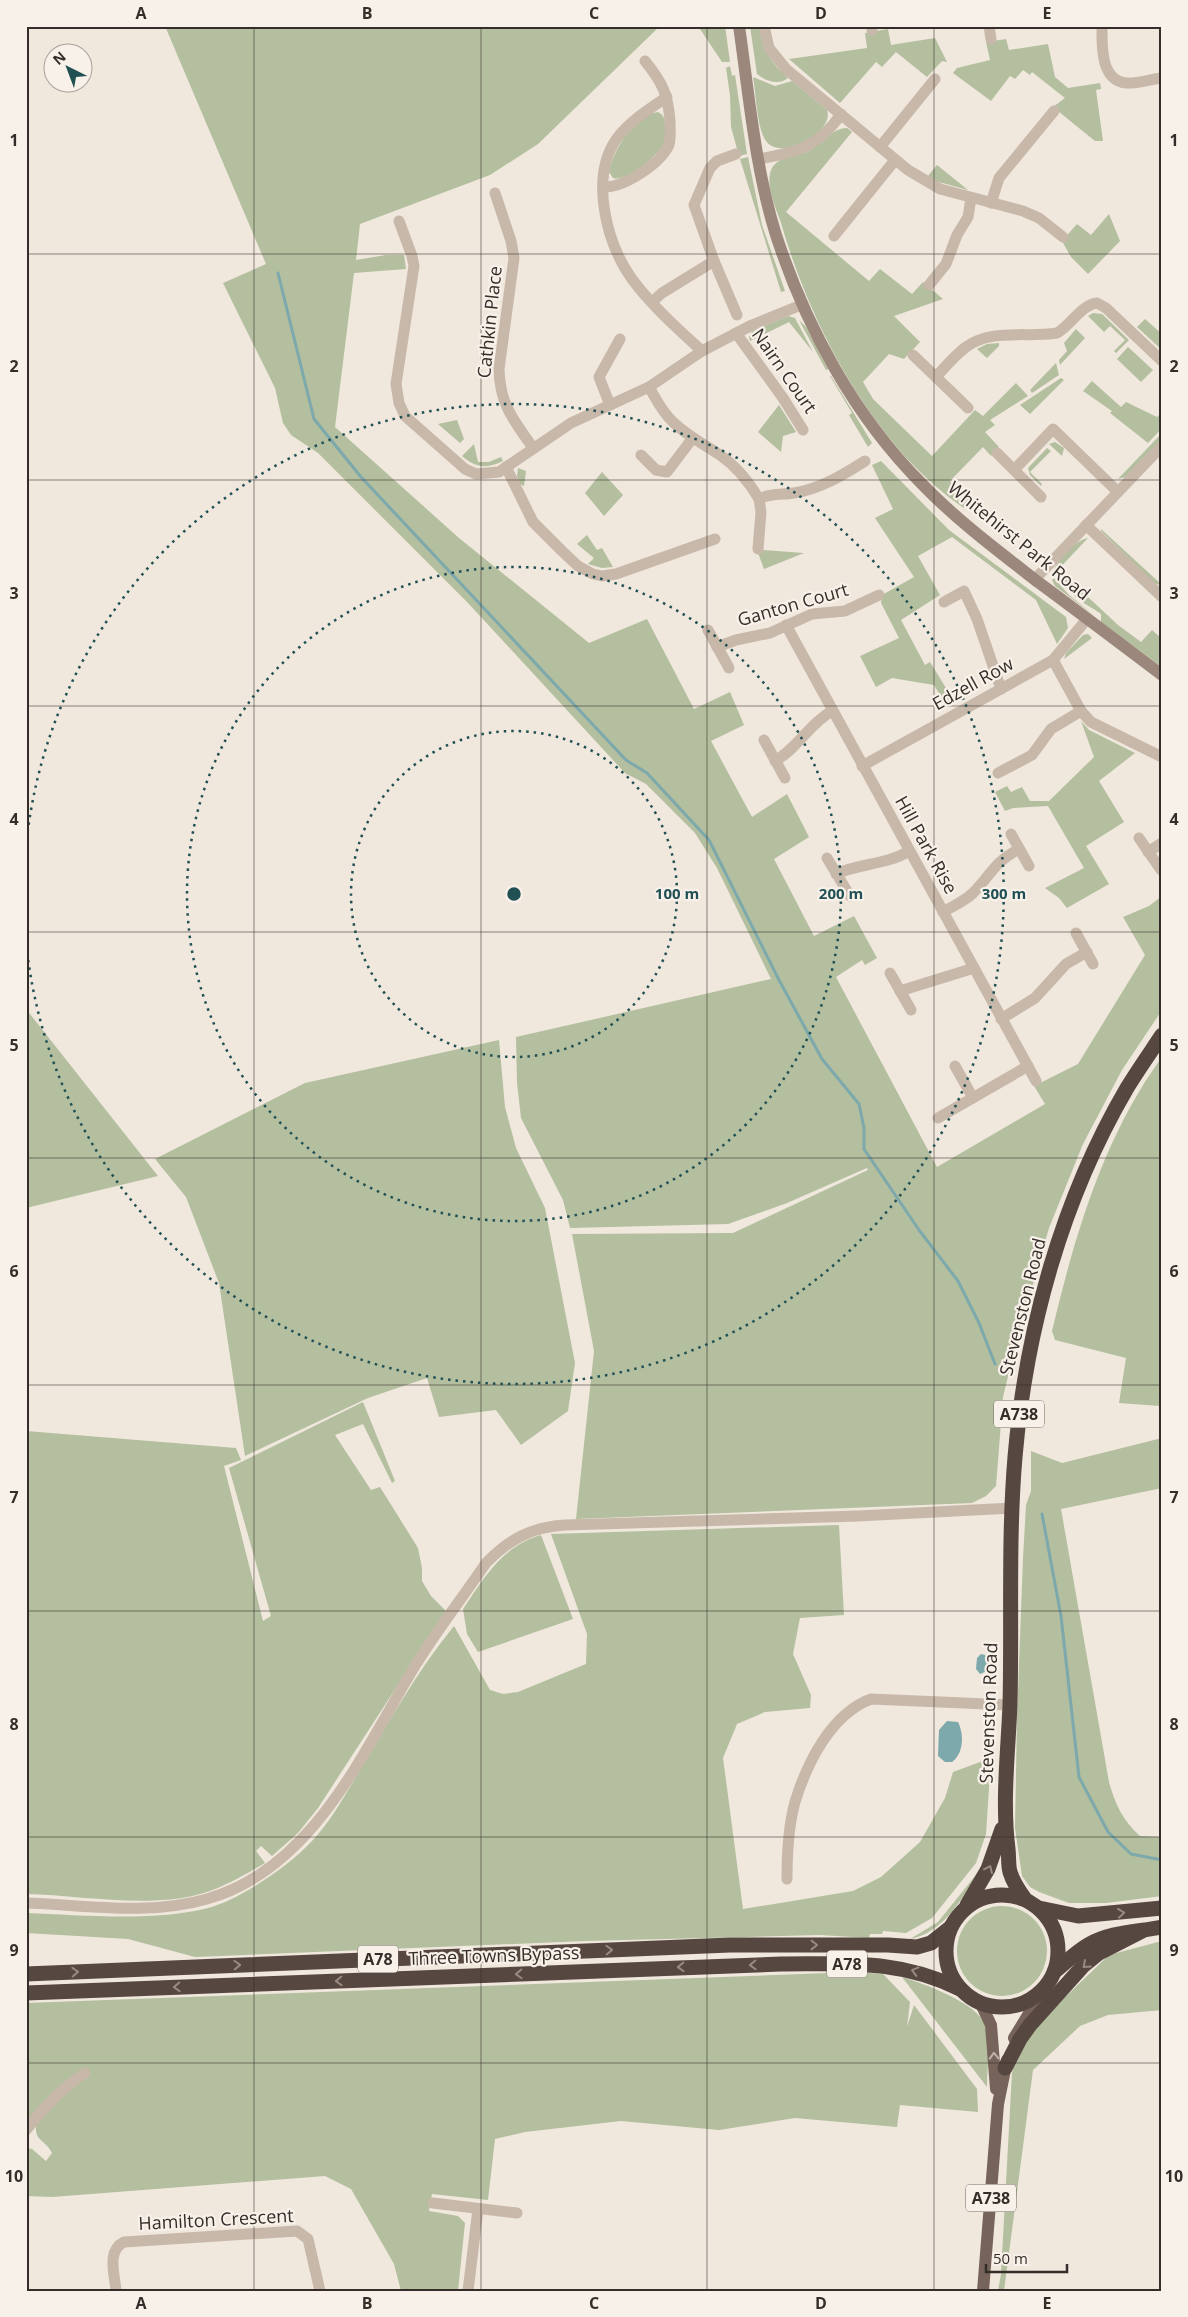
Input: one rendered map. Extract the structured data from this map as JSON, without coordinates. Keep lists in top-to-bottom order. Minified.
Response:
{"streets":{"highway":["Stevenston Road","A738","Three Towns Bypass","A78"],"street":["Cathkin Place","Nairn Court","Whitehirst Park Road","Ganton Court","Edzell Row","Hill Park Rise","Hamilton Crescent"]},"crossings":[["Whitehirst Park Road","Edzell Row"],["Ganton Court","Hill Park Rise"],["Edzell Row","Hill Park Rise"],["Stevenston Road","A738"],["A738","Three Towns Bypass"],["A738","A78"],["Three Towns Bypass","A78"]],"scale_bar":"50 m","north":"top left","grid":{"columns":["A","B","C","D","E"],"rows":["1","2","3","4","5","6","7","8","9","10"]},"rings":["100 m","200 m","300 m"]}
